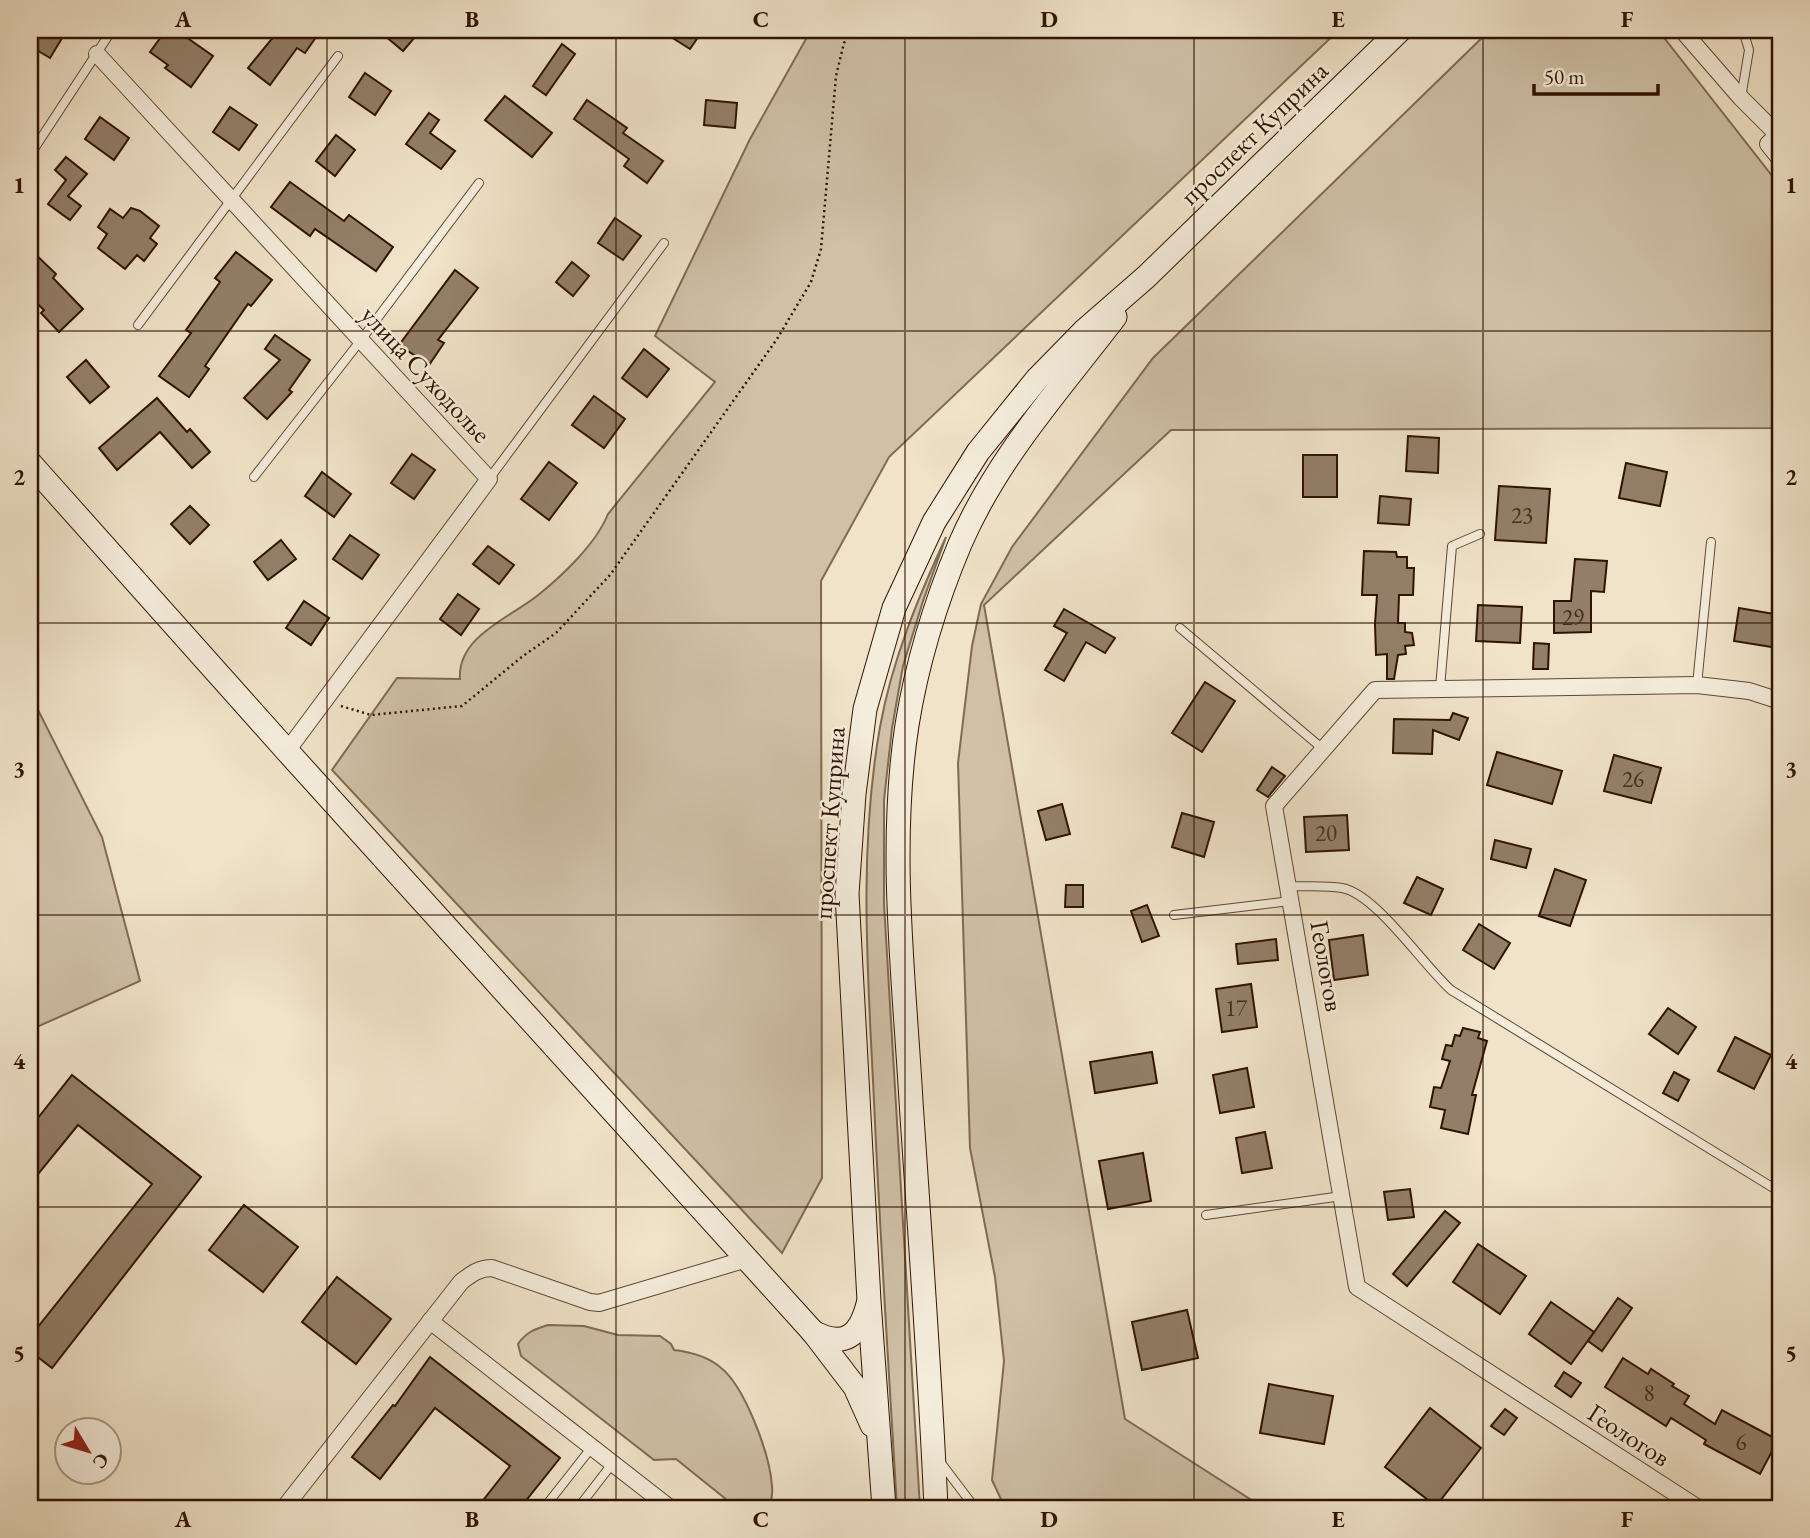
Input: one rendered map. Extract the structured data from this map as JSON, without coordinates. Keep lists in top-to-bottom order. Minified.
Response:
{"streets":{"main road":["проспект Куприна"],"street":["улица Суходолье","Геологов"]},"house_numbers":["23","29","26","20","17","8","6"],"scale_bar":"50 m","north":"bottom right","grid":{"columns":["A","B","C","D","E","F"],"rows":["1","2","3","4","5"]}}
